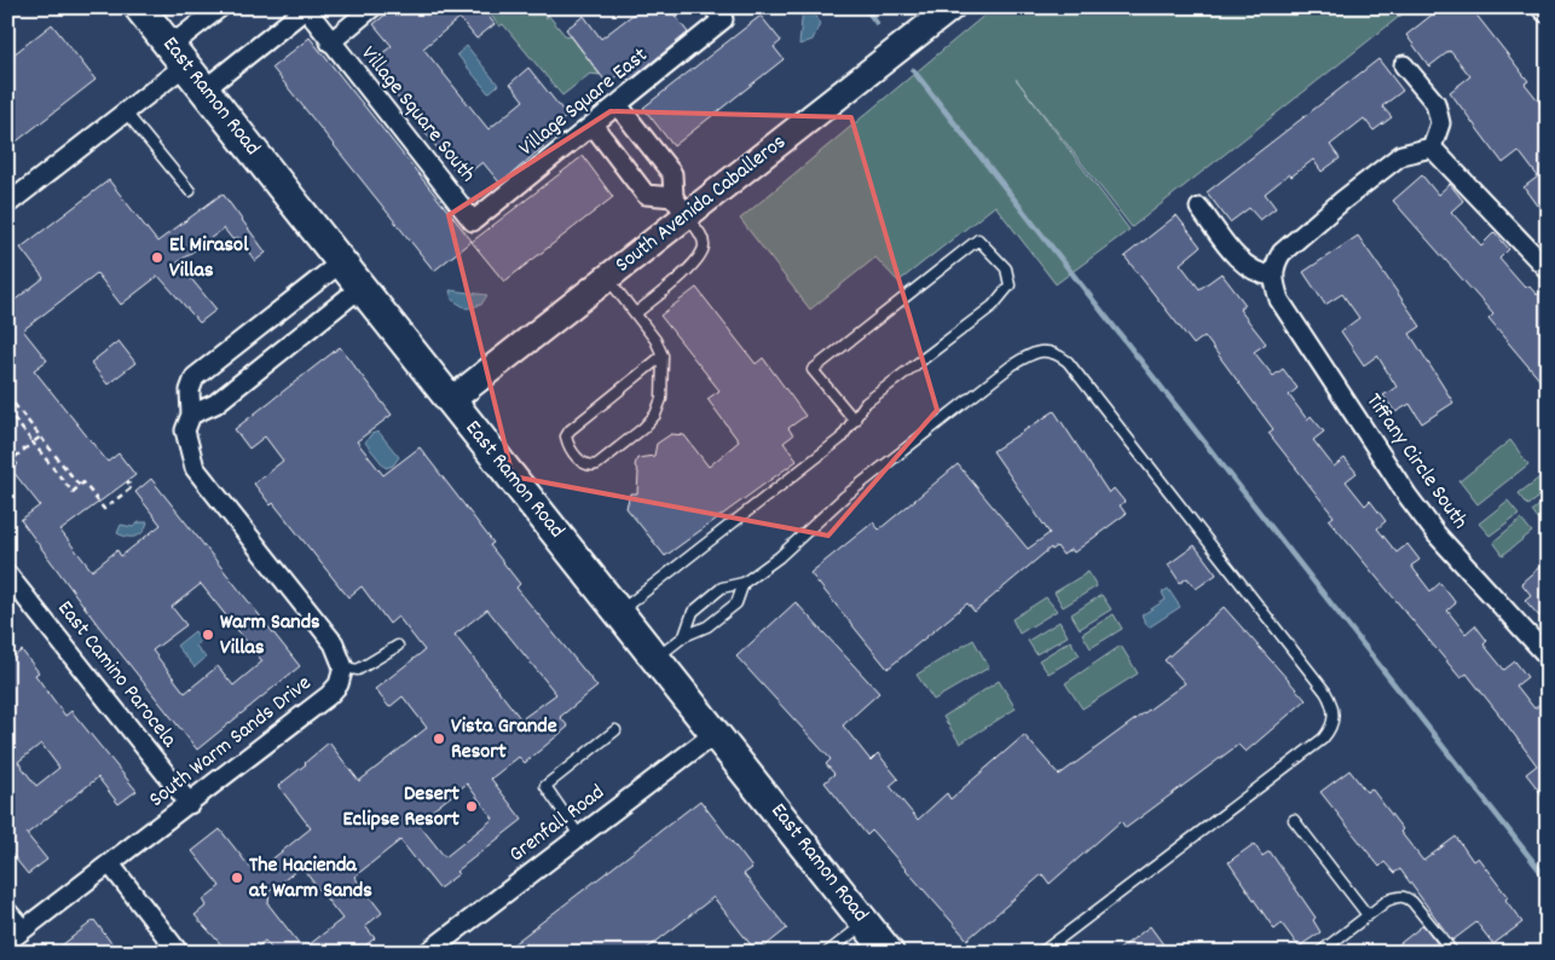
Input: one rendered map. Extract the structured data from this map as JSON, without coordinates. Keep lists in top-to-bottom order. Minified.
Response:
{"streets":{"main road":["East Ramon Road"],"street":["Village Square East","Village Square South","South Avenida Caballeros","Tiffany Circle South","East Camino Parocela","South Warm Sands Drive","Grenfall Road"]},"crossings":[["East Ramon Road","South Avenida Caballeros"],["East Ramon Road","Grenfall Road"],["Village Square East","Village Square South"],["East Camino Parocela","South Warm Sands Drive"]],"places":["El Mirasol Villas","Warm Sands Villas","Vista Grande Resort","Desert Eclipse Resort","The Hacienda at Warm Sands"]}
